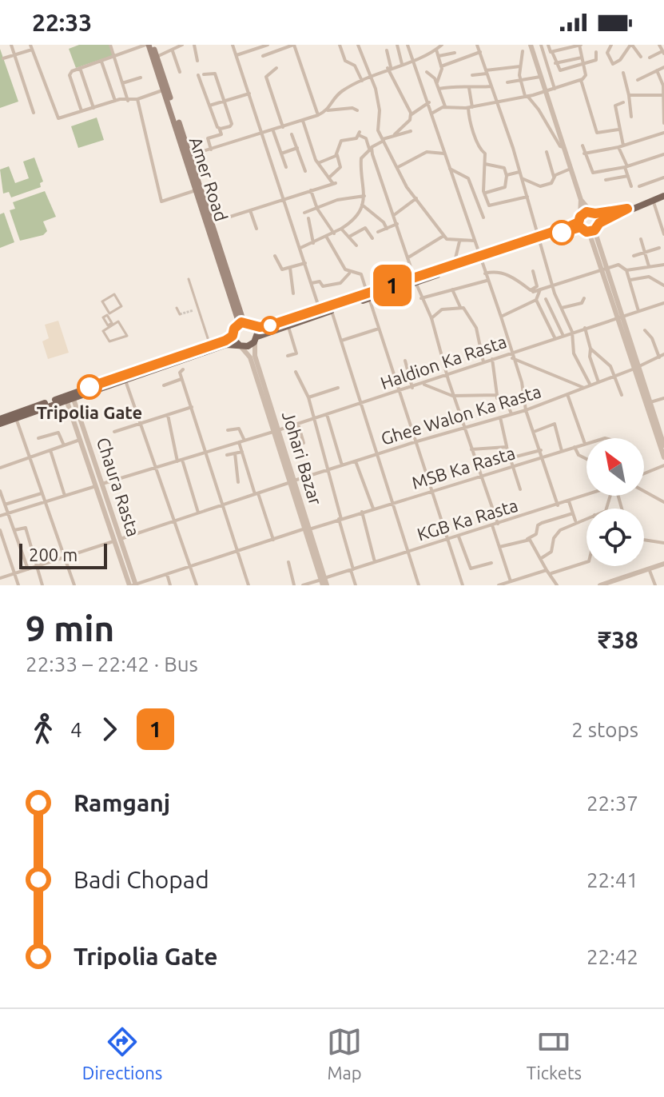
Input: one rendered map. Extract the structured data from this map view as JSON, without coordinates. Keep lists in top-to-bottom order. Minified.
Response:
{"streets":{"main road":["Amer Road"],"street":["Haldion Ka Rasta","Ghee Walon Ka Rasta","Johari Bazar","MSB Ka Rasta","Chaura Rasta","KGB Ka Rasta"]},"crossings":[["Amer Road","Johari Bazar"],["Haldion Ka Rasta","Johari Bazar"],["Haldion Ka Rasta","Chaura Rasta"],["Ghee Walon Ka Rasta","Johari Bazar"],["Ghee Walon Ka Rasta","Chaura Rasta"],["Johari Bazar","MSB Ka Rasta"],["Johari Bazar","KGB Ka Rasta"],["MSB Ka Rasta","Chaura Rasta"]],"places":["Tripolia Gate"],"lines":["bus line 1"],"scale_bar":"200 m","north":"top left","page":{"status":"22:33","on_map":"1","scale":"200 m","heading":["9 min","22:33 – 22:42 · Bus","₹38"],"legs":["4","1","2 stops"],"list":[{"name":"Ramganj","value":"22:37"},{"name":"Badi Chopad","value":"22:41"},{"name":"Tripolia Gate","value":"22:42"}],"tabs":["Directions","Map","Tickets"]}}
